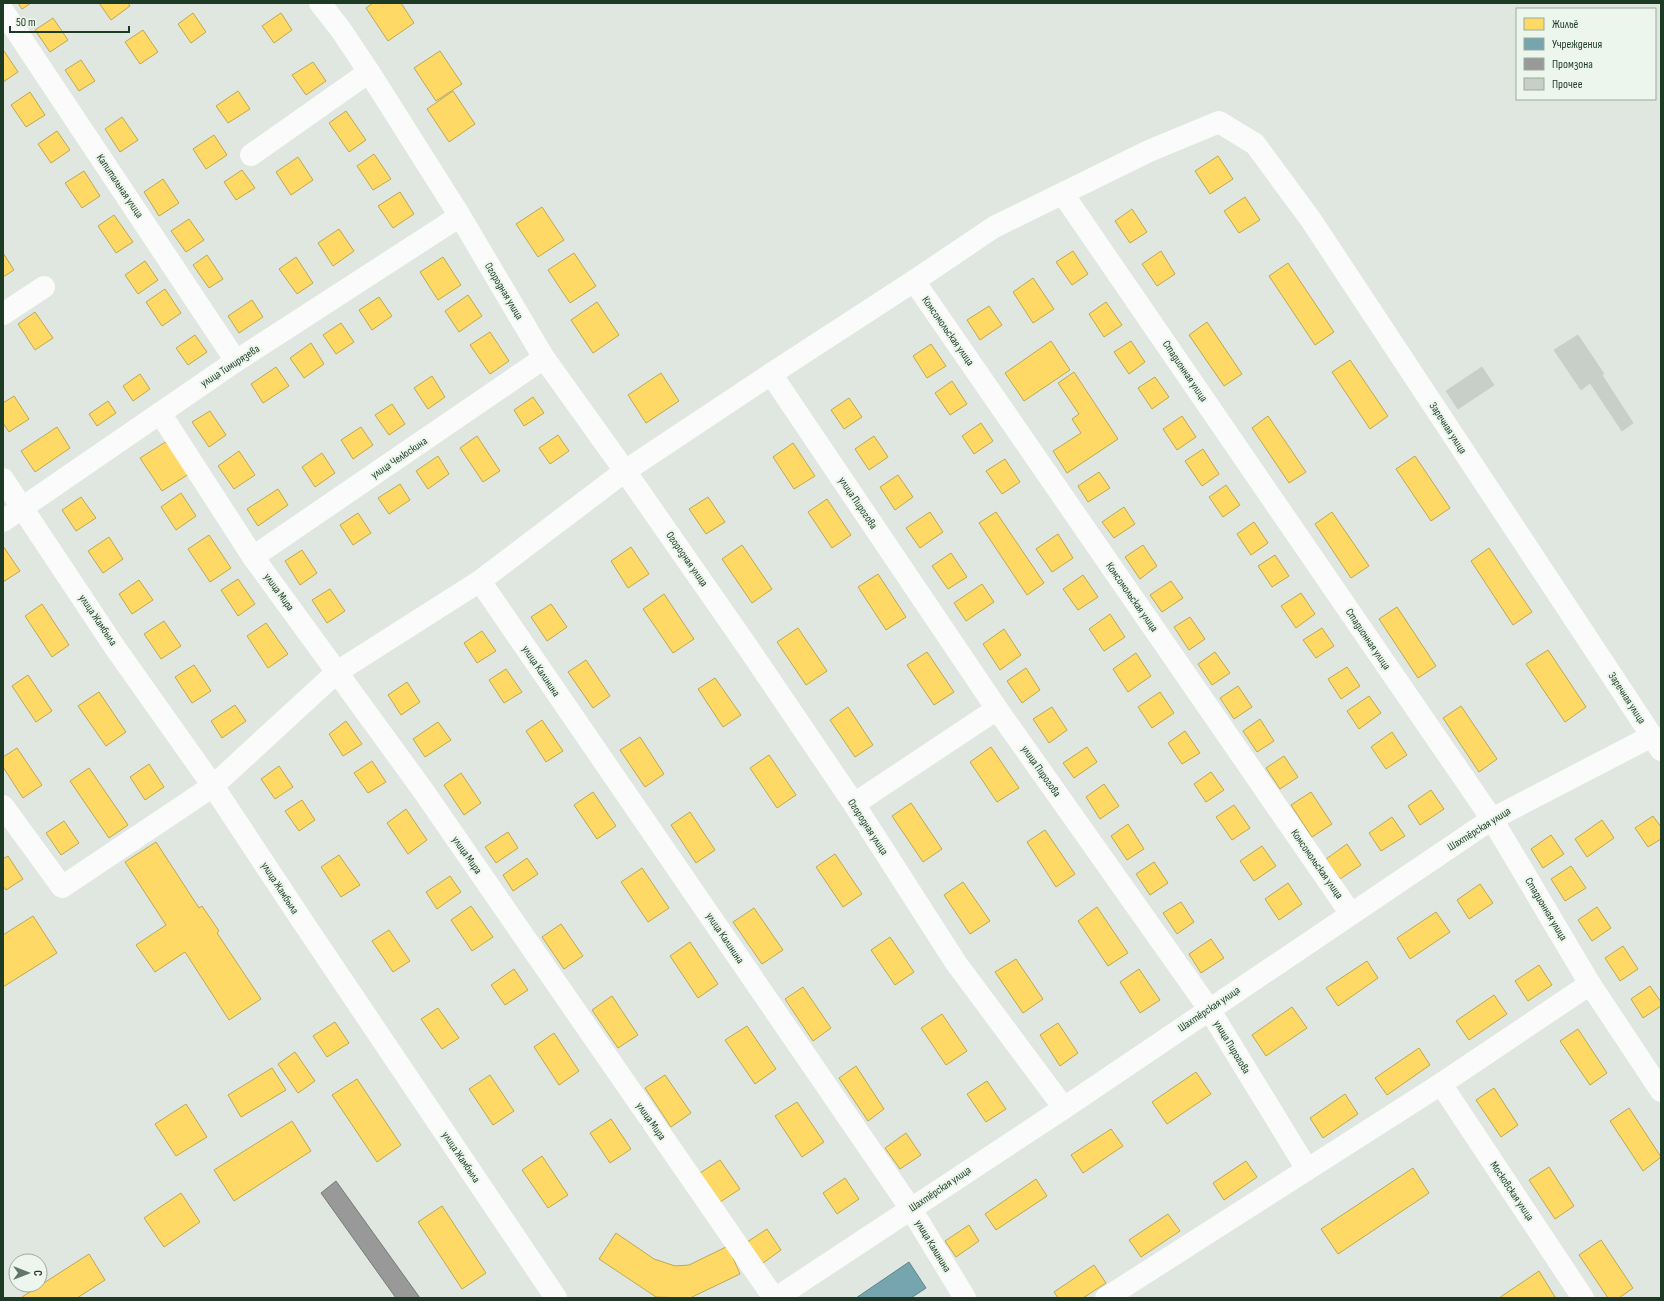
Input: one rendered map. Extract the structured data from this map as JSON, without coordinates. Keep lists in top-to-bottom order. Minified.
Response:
{"streets":{"street":["Капитальная улица","Огородная улица","Комсомольская улица","улица Тимирязева","Стадионная улица","Заречная улица","улица Челюскина","улица Пирогова","улица Мира","улица Жамбыла","улица Калинина","Шахтёрская улица","Московская улица"]},"crossings":[["Капитальная улица","улица Тимирязева"],["Огородная улица","улица Тимирязева"],["Огородная улица","улица Челюскина"],["Огородная улица","Шахтёрская улица"],["Комсомольская улица","Шахтёрская улица"],["улица Тимирязева","улица Мира"],["улица Тимирязева","улица Жамбыла"],["Стадионная улица","Заречная улица"],["Стадионная улица","Шахтёрская улица"],["Заречная улица","Шахтёрская улица"],["улица Челюскина","улица Мира"],["улица Пирогова","Шахтёрская улица"],["улица Мира","Шахтёрская улица"],["улица Калинина","Шахтёрская улица"]],"legend":["Жильё","Учреждения","Промзона","Прочее"],"scale_bar":"50 m","north":"right"}
